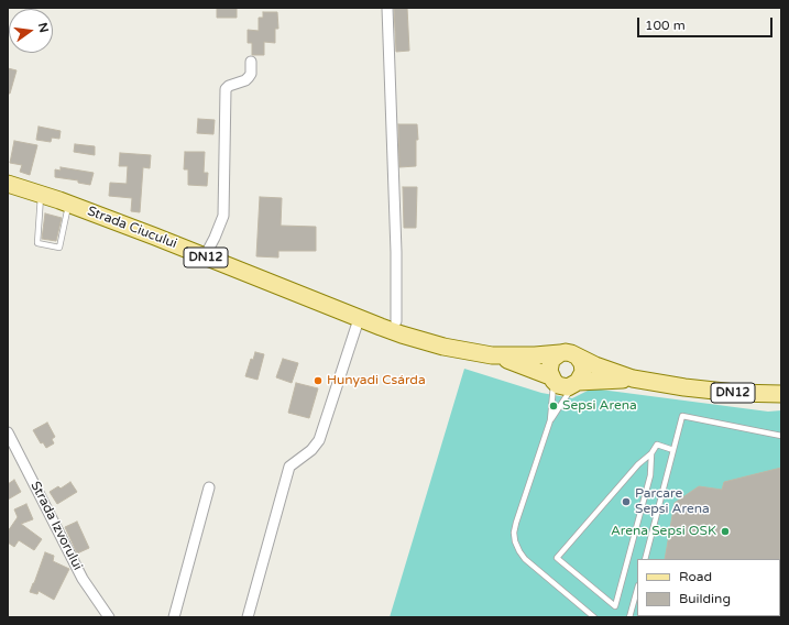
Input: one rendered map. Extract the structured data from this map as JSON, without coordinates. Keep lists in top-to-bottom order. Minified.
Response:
{"streets":{"main road":["Strada Ciucului","DN12"],"street":["Strada Izvorului"]},"crossings":[["Strada Ciucului","DN12"]],"places":["Hunyadi Csárda","Sepsi Arena","Parcare Sepsi Arena","Arena Sepsi OSK"],"legend":["Road","Building"],"scale_bar":"100 m","north":"right"}
